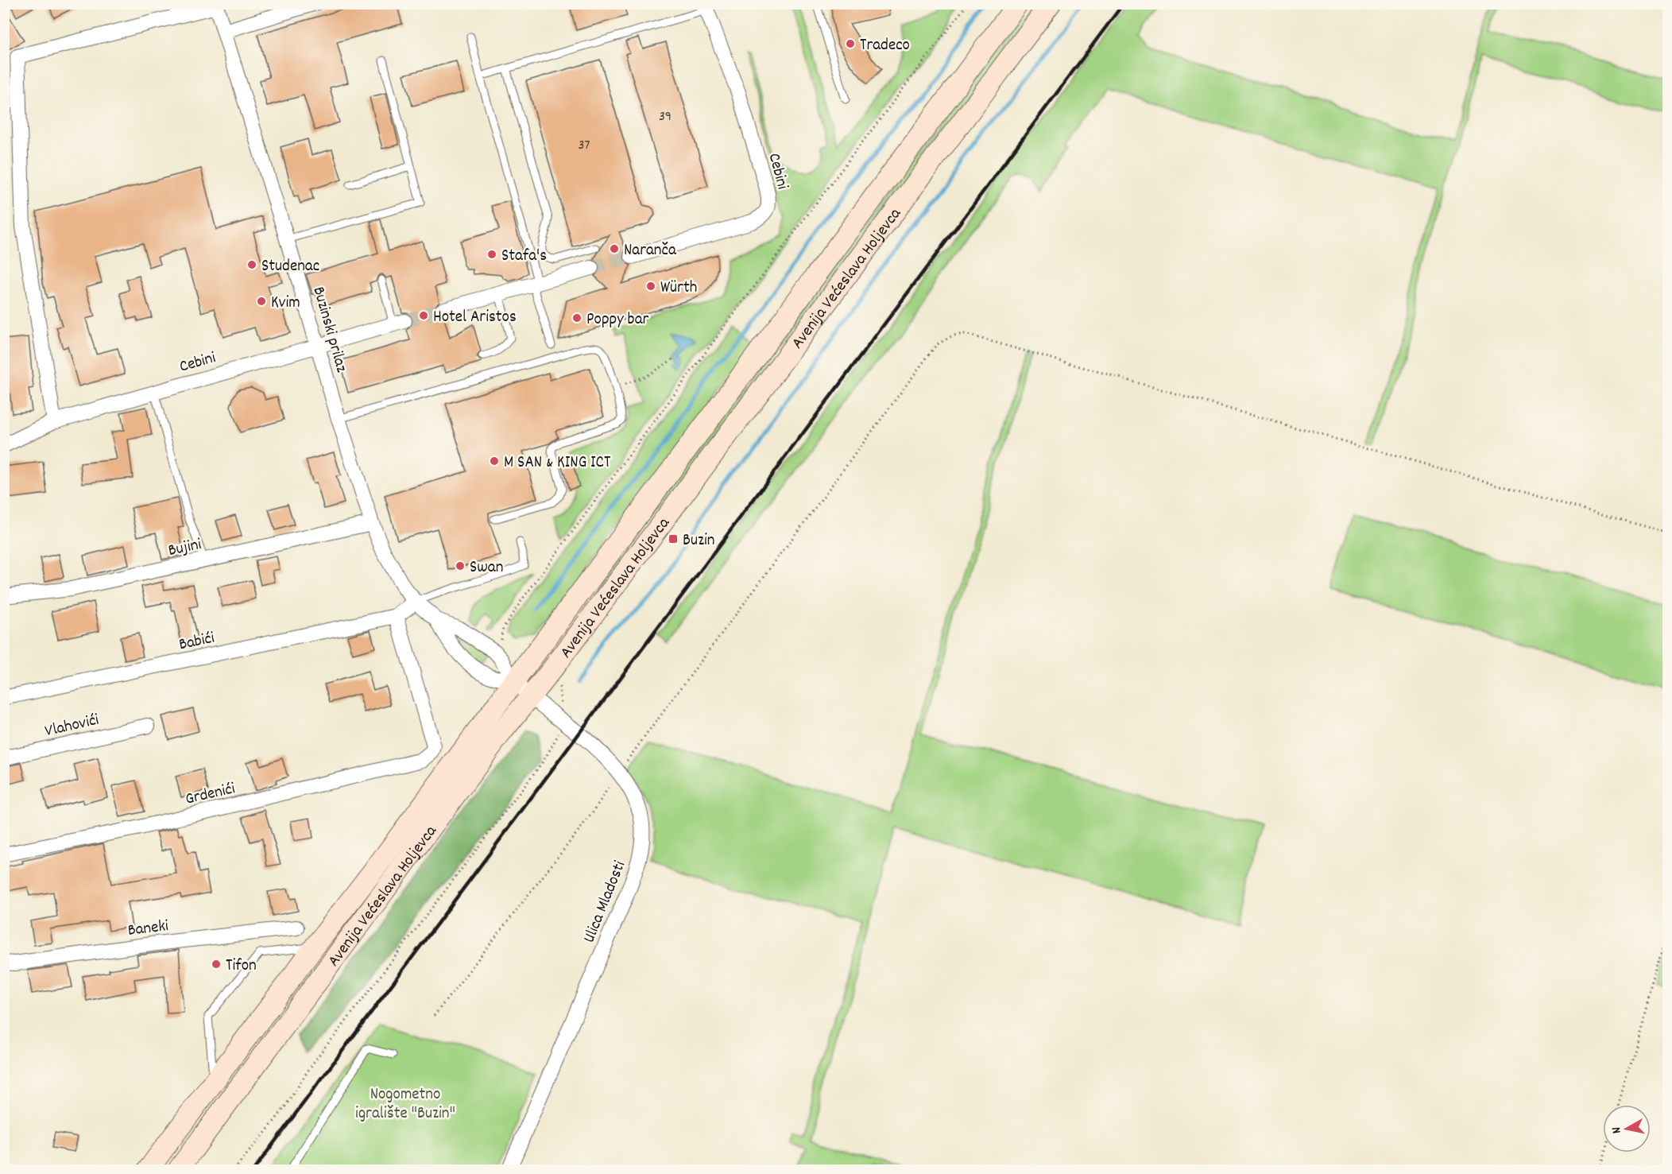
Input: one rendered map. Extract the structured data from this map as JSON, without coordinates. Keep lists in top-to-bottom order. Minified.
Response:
{"streets":{"main road":["Avenija Većeslava Holjevca"],"street":["Cebini","Buzinski prilaz","Bujini","Babići","Vlahovići","Grdenići","Ulica Mladosti","Baneki"]},"crossings":[["Cebini","Buzinski prilaz"],["Avenija Većeslava Holjevca","Buzinski prilaz"],["Avenija Većeslava Holjevca","Ulica Mladosti"],["Buzinski prilaz","Bujini"],["Buzinski prilaz","Ulica Mladosti"],["Babići","Grdenići"]],"parks":["Nogometno igralište \"Buzin\""],"places":{"other":["Tradeco","Naranča","Stafa's","Studenac","Würth","Kvim","Hotel Aristos","Poppy bar","M SAN & KING ICT","Swan","Tifon"],"transit":["Buzin"]},"house_numbers":["39","37"],"north":"left"}
